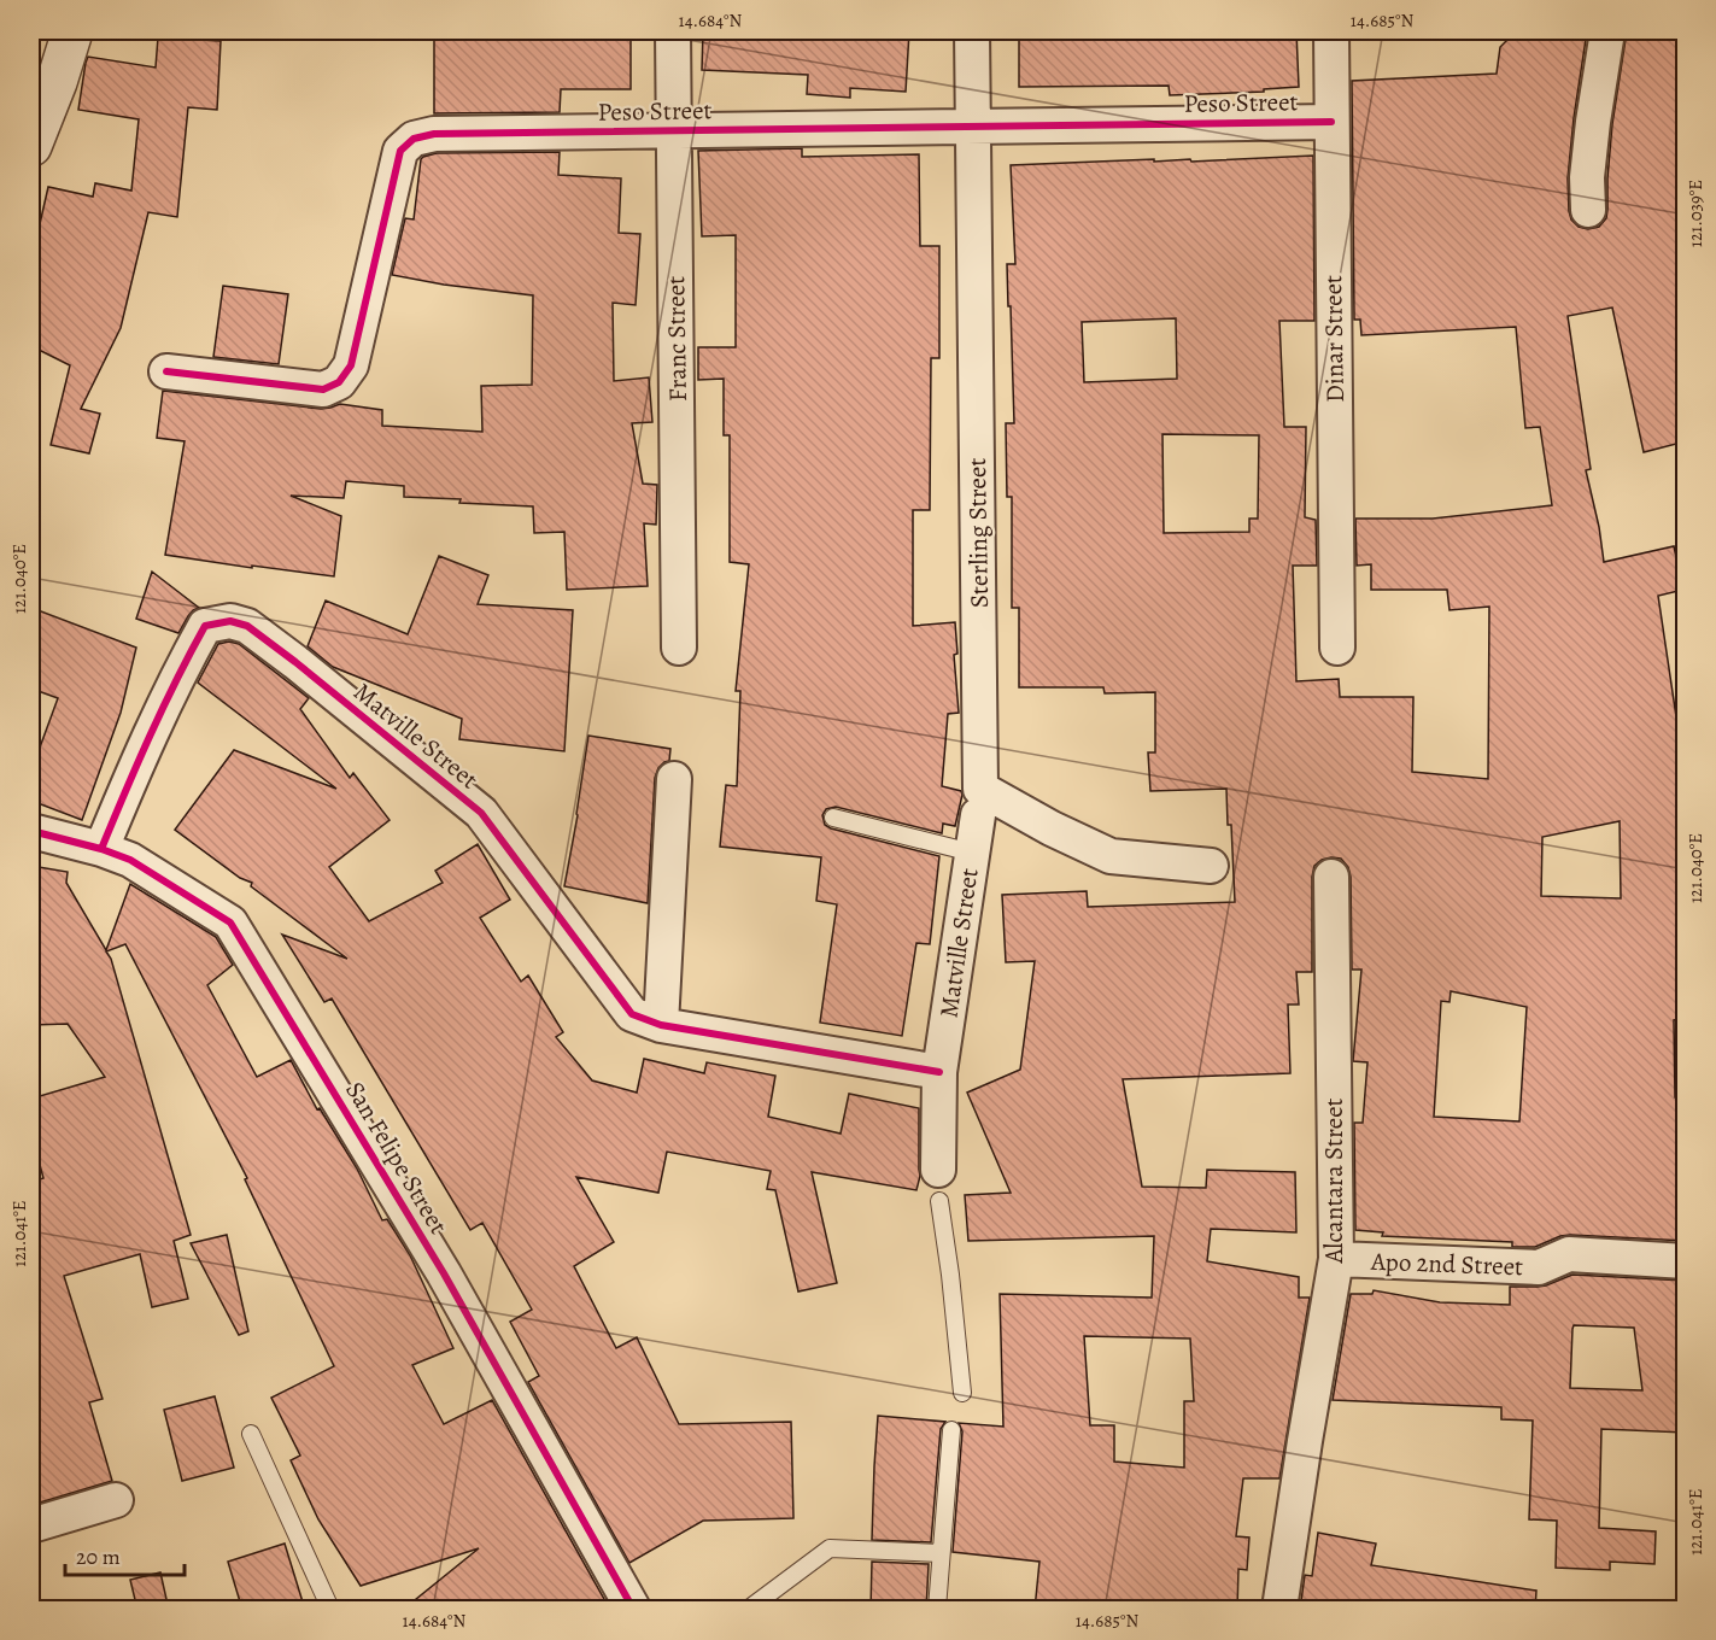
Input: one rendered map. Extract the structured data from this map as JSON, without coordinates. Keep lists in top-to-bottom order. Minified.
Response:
{"streets":{"street":["Peso Street","Franc Street","Dinar Street","Sterling Street","Matville Street","San Felipe Street","Alcantara Street","Apo 2nd Street"]},"crossings":[["Peso Street","Franc Street"],["Peso Street","Dinar Street"],["Peso Street","Sterling Street"],["Sterling Street","Matville Street"],["Matville Street","San Felipe Street"],["Alcantara Street","Apo 2nd Street"]],"scale_bar":"20 m","coordinates":["14.684°N","14.685°N","121.039°E","121.040°E","121.041°E"]}
